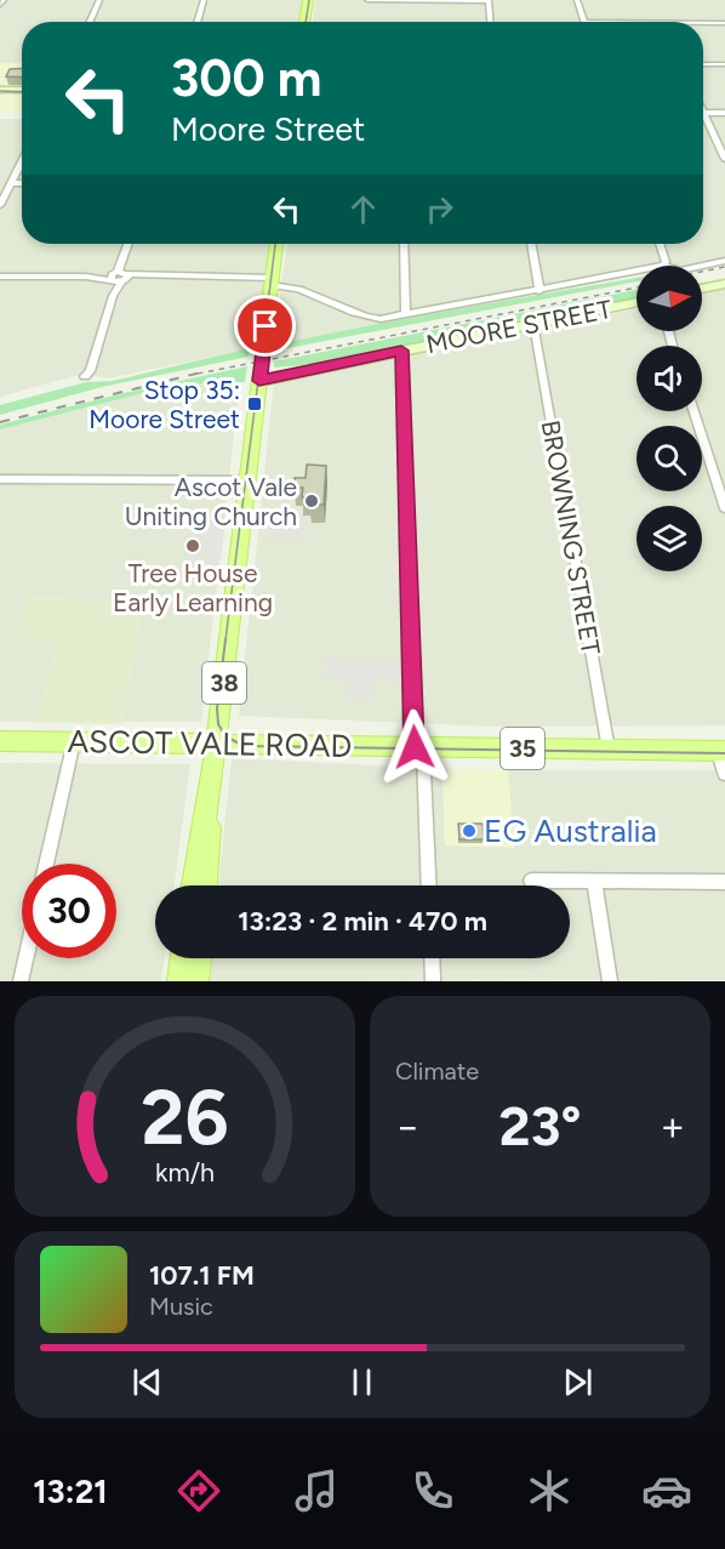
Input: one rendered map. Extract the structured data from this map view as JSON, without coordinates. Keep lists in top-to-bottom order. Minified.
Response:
{"streets":{"main road":["38","ASCOT VALE ROAD","35"],"street":["MOORE STREET","BROWNING STREET"]},"crossings":[["MOORE STREET","BROWNING STREET"],["MOORE STREET","38"],["BROWNING STREET","ASCOT VALE ROAD"],["38","ASCOT VALE ROAD"]],"places":{"transit":["Stop 35: Moore Street"],"other":["Ascot Vale Uniting Church","Tree House Early Learning","EG Australia"]},"north":"right","page":{"turn":["300 m","Moore Street"],"limit":"30","trip":"13:23 · 2 min · 470 m","tile":"Climate","heat":["−","23°","+"],"song":["107.1 FM","Music"],"tabs":"13:21","gauge":["26","km/h"]}}
